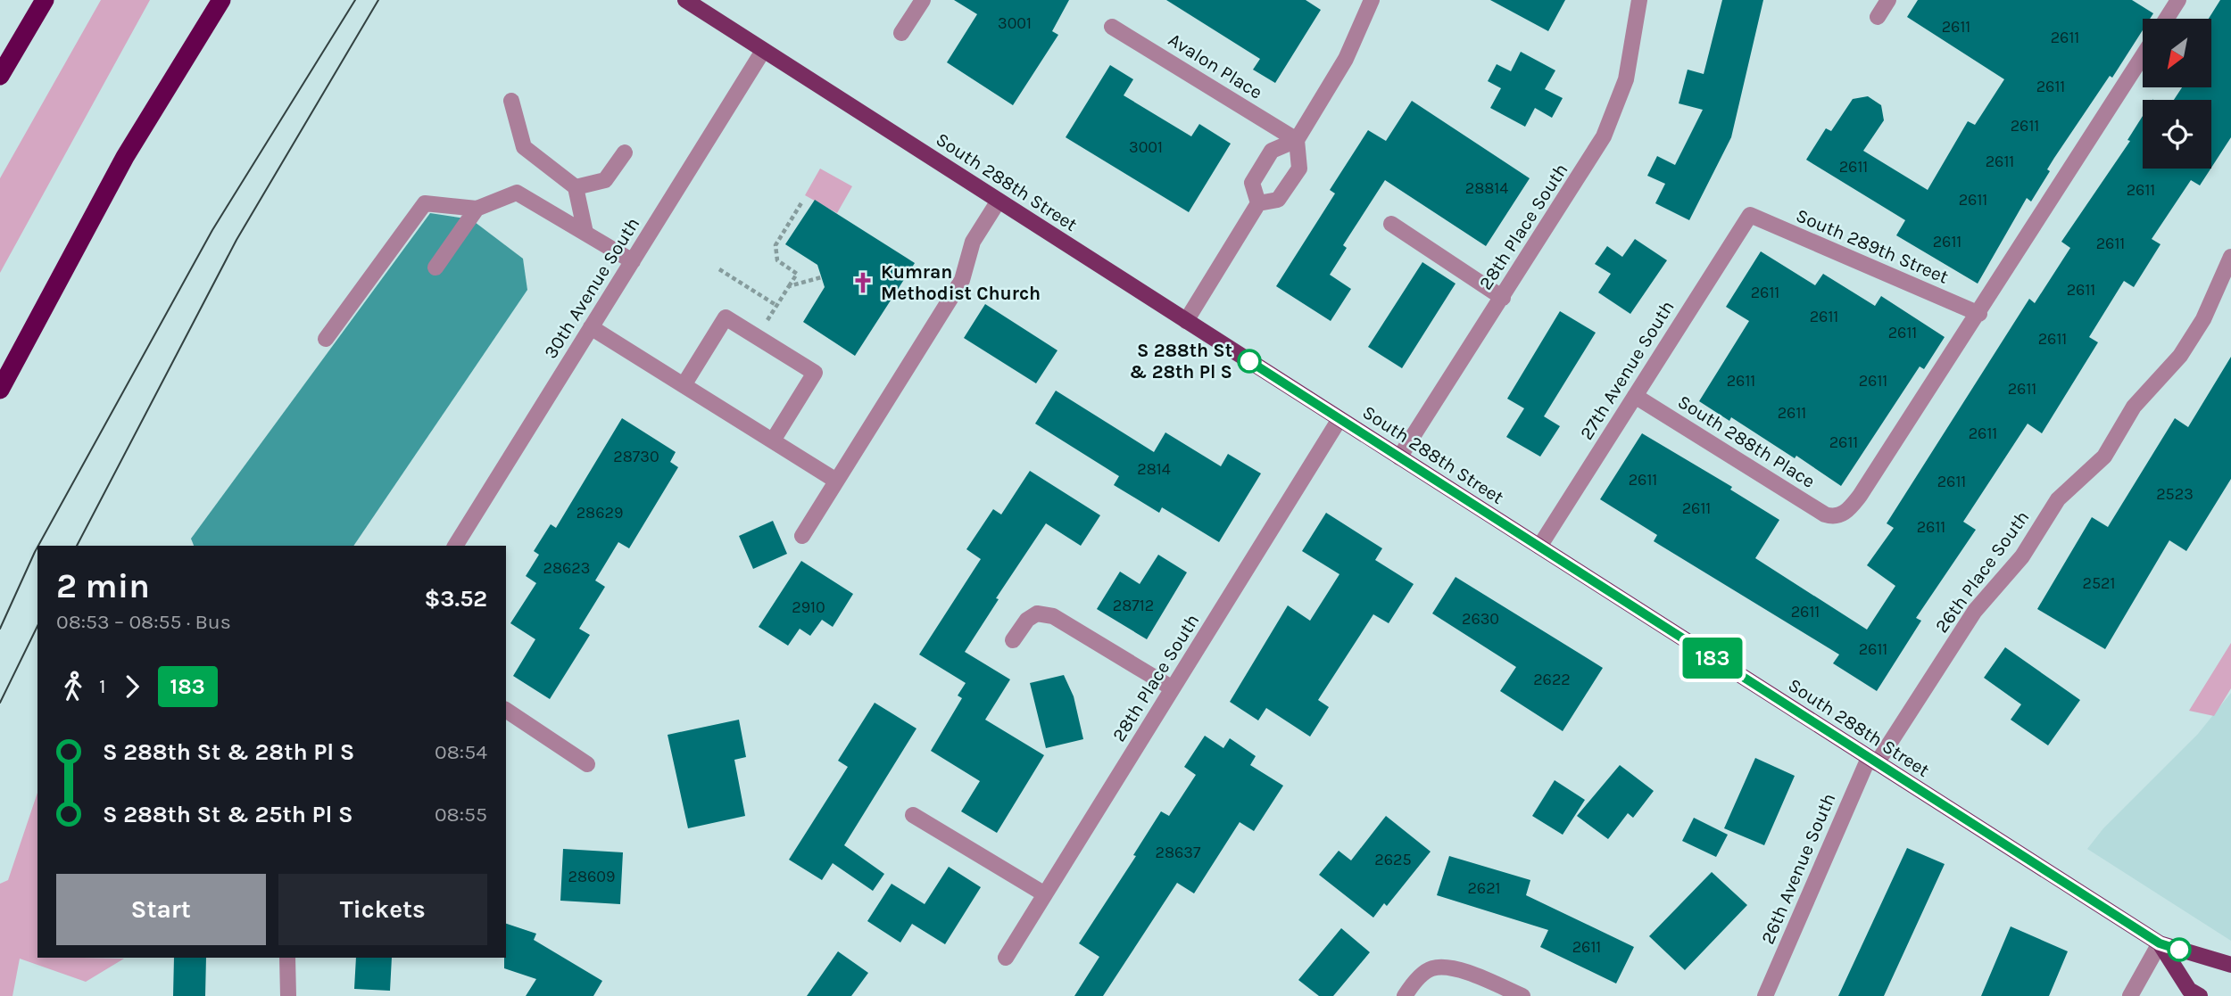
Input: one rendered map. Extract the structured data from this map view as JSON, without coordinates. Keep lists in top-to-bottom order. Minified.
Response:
{"streets":{"main road":["South 288th Street"],"street":["Avalon Place","28th Place South","South 289th Street","30th Avenue South","27th Avenue South","South 288th Place","26th Place South","26th Avenue South"]},"crossings":[["South 288th Street","28th Place South"],["South 288th Street","30th Avenue South"],["South 288th Street","27th Avenue South"],["South 288th Street","26th Place South"],["South 288th Street","26th Avenue South"],["South 289th Street","27th Avenue South"],["South 289th Street","South 288th Place"],["27th Avenue South","South 288th Place"],["26th Place South","26th Avenue South"]],"places":{"church":["Kumran Methodist Church"],"other":["S 288th St & 28th Pl S"]},"lines":["bus line 183"],"house_numbers":["3001","2611","2611","2611","2611","3001","2611","2611","28814","2611","2611","2611","2611","2611","2611","2611","2611","2611","2611","2611","2611","2611","2611","2611","28730","2814","2611","2611","2523","2611","28629","2611","28623","2521","28712","2910","2611","2630","2611","2622","28637","2625","28609","2621","2611"],"north":"bottom left","page":{"on_map":"183","heading":["2 min","08:53 – 08:55 · Bus","$3.52"],"legs":["1","183"],"list":[{"name":"S 288th St & 28th Pl S","value":"08:54"},{"name":"S 288th St & 25th Pl S","value":"08:55"}],"buttons":["Start","Tickets"]}}
